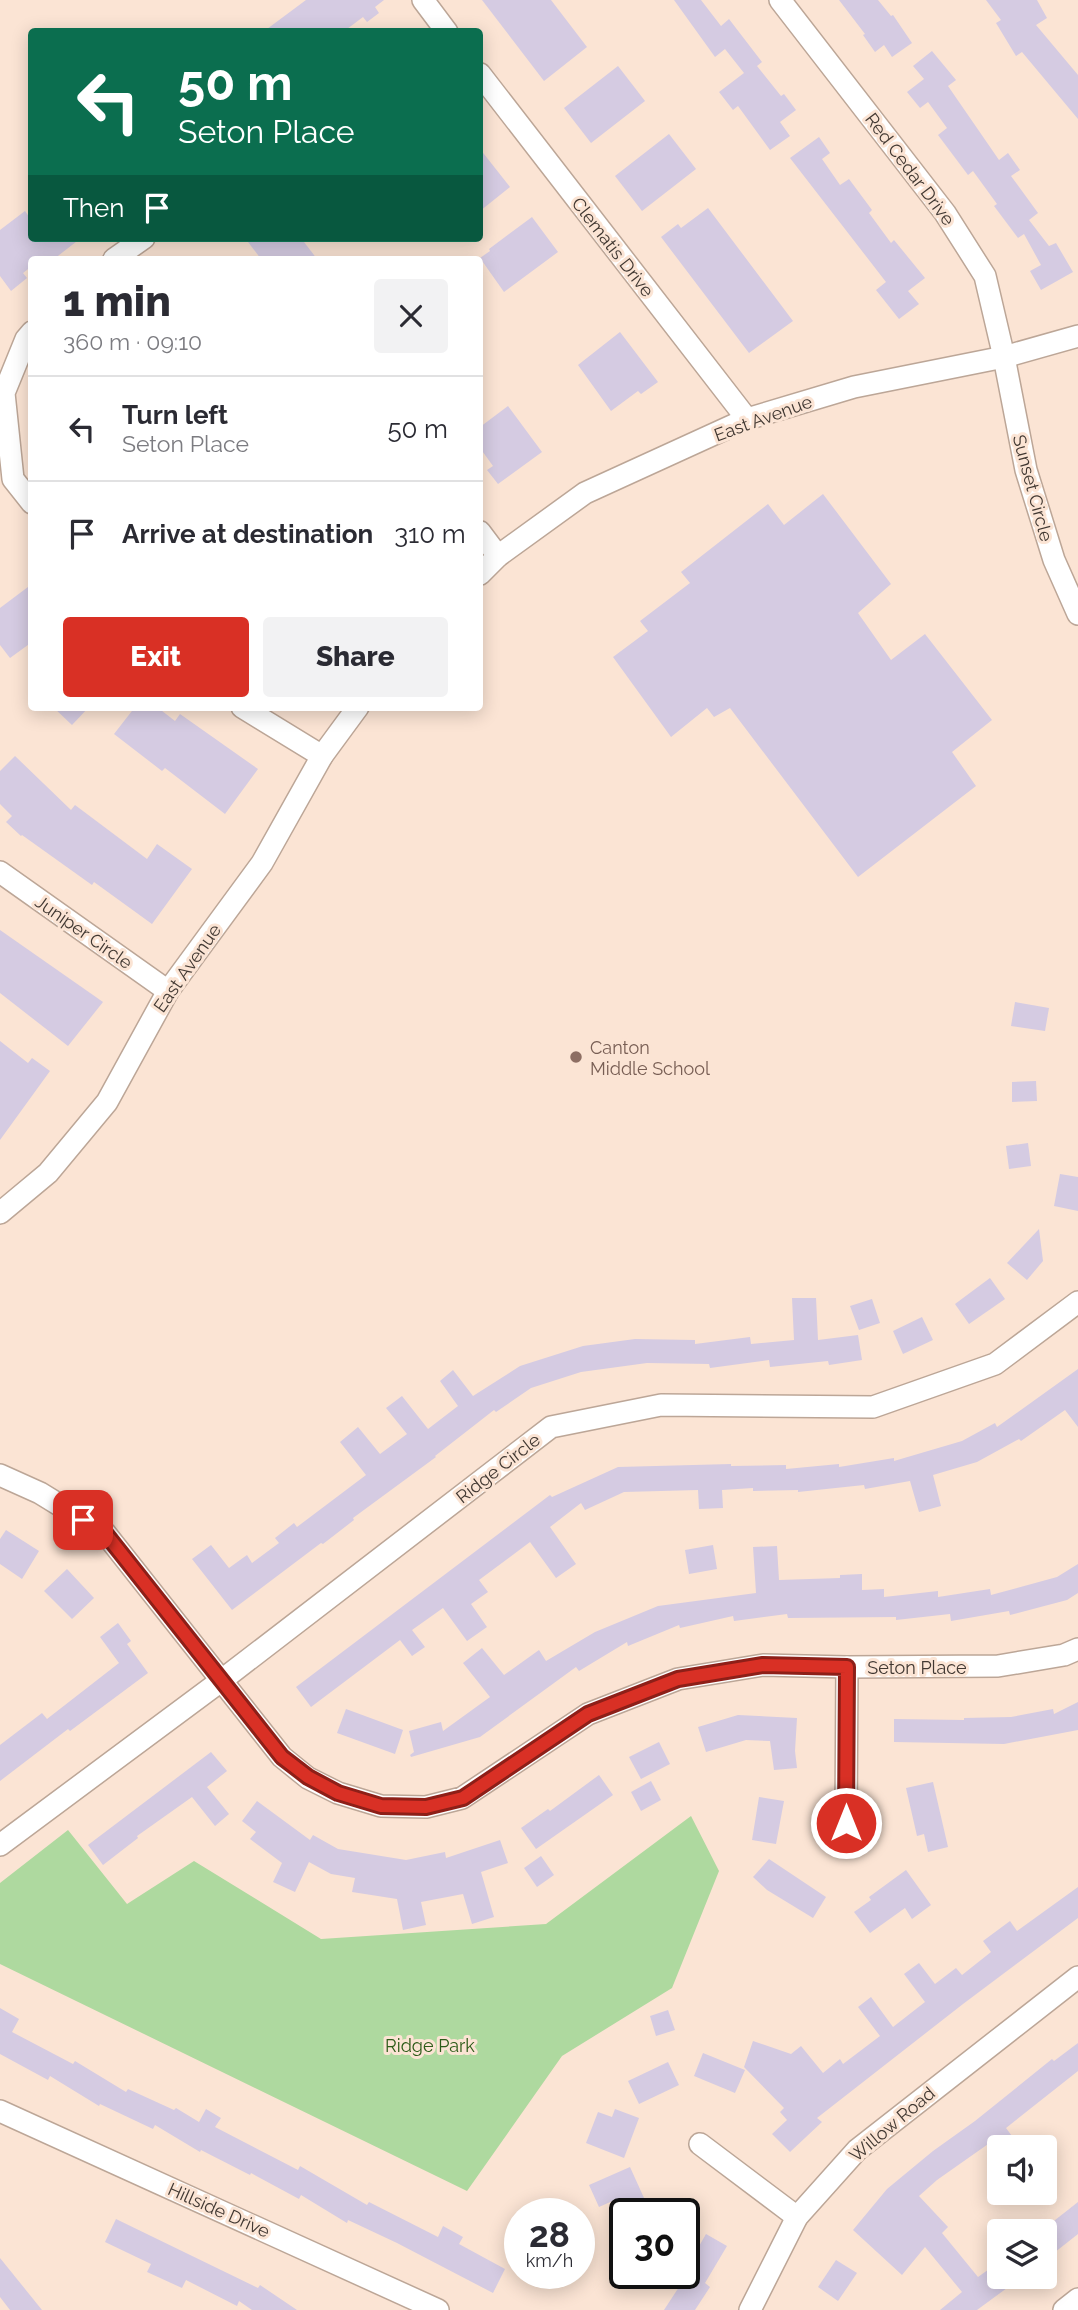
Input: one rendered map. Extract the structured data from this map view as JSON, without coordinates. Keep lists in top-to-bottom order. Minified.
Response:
{"streets":{"street":["Red Cedar Drive","Clematis Drive","East Avenue","Sunset Circle","Juniper Circle","Ridge Circle","Seton Place","Willow Road","Hillside Drive"]},"crossings":[["Red Cedar Drive","East Avenue"],["Red Cedar Drive","Sunset Circle"],["Clematis Drive","East Avenue"],["East Avenue","Sunset Circle"],["East Avenue","Juniper Circle"],["Ridge Circle","Seton Place"]],"parks":["Ridge Park"],"places":["Canton Middle School"],"page":{"turn":["50 m","Seton Place"],"then":"Then","heading":["1 min","360 m · 09:10"],"list":[{"name":"Turn left","note":"Seton Place","value":"50 m"},{"name":"Arrive at destination","value":"310 m"}],"buttons":["Exit","Share"],"speed":"28 km/h","limit":"30"}}
